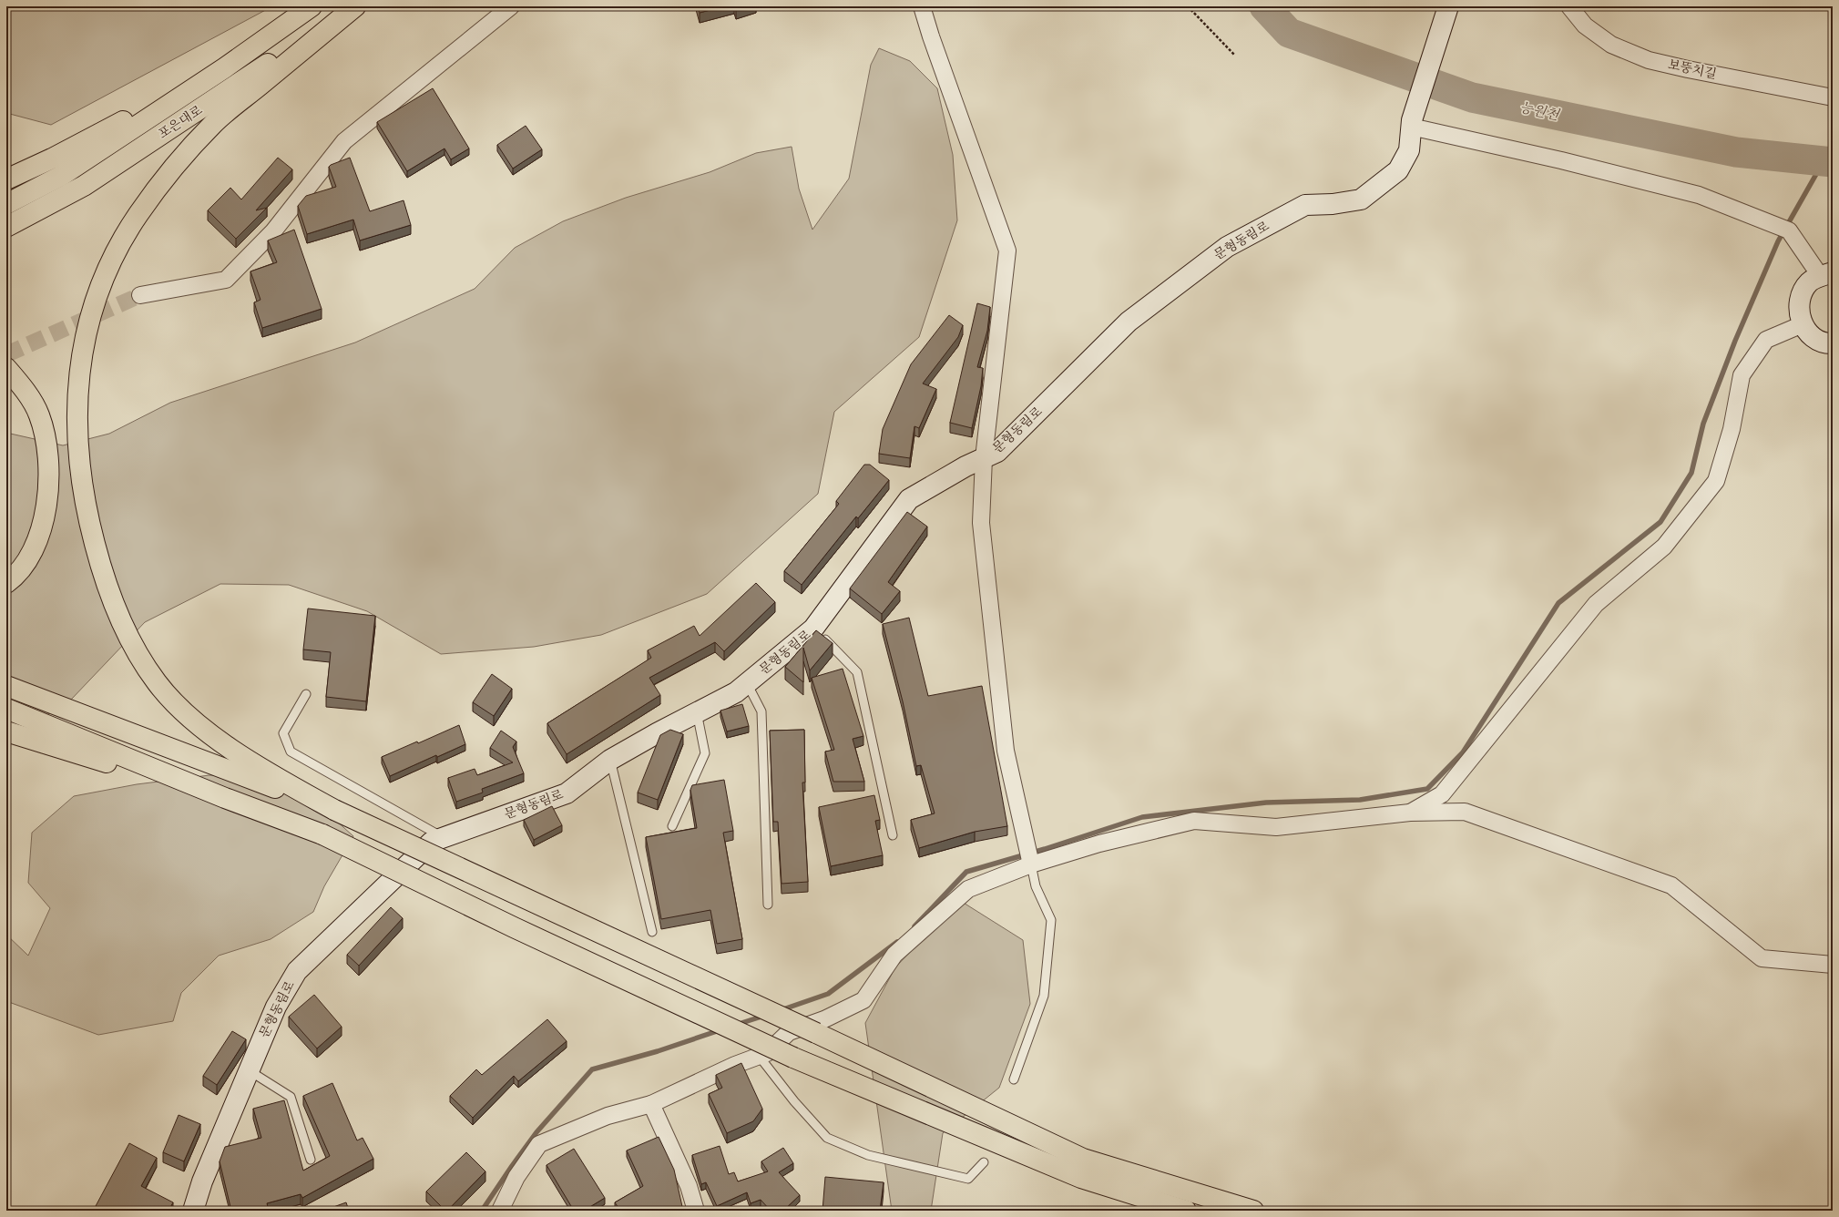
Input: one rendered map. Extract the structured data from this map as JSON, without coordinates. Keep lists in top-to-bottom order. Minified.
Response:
{"streets":{"highway":["포은대로"],"street":["보뚱치길","문형동림로"]},"water":["능원천"]}
